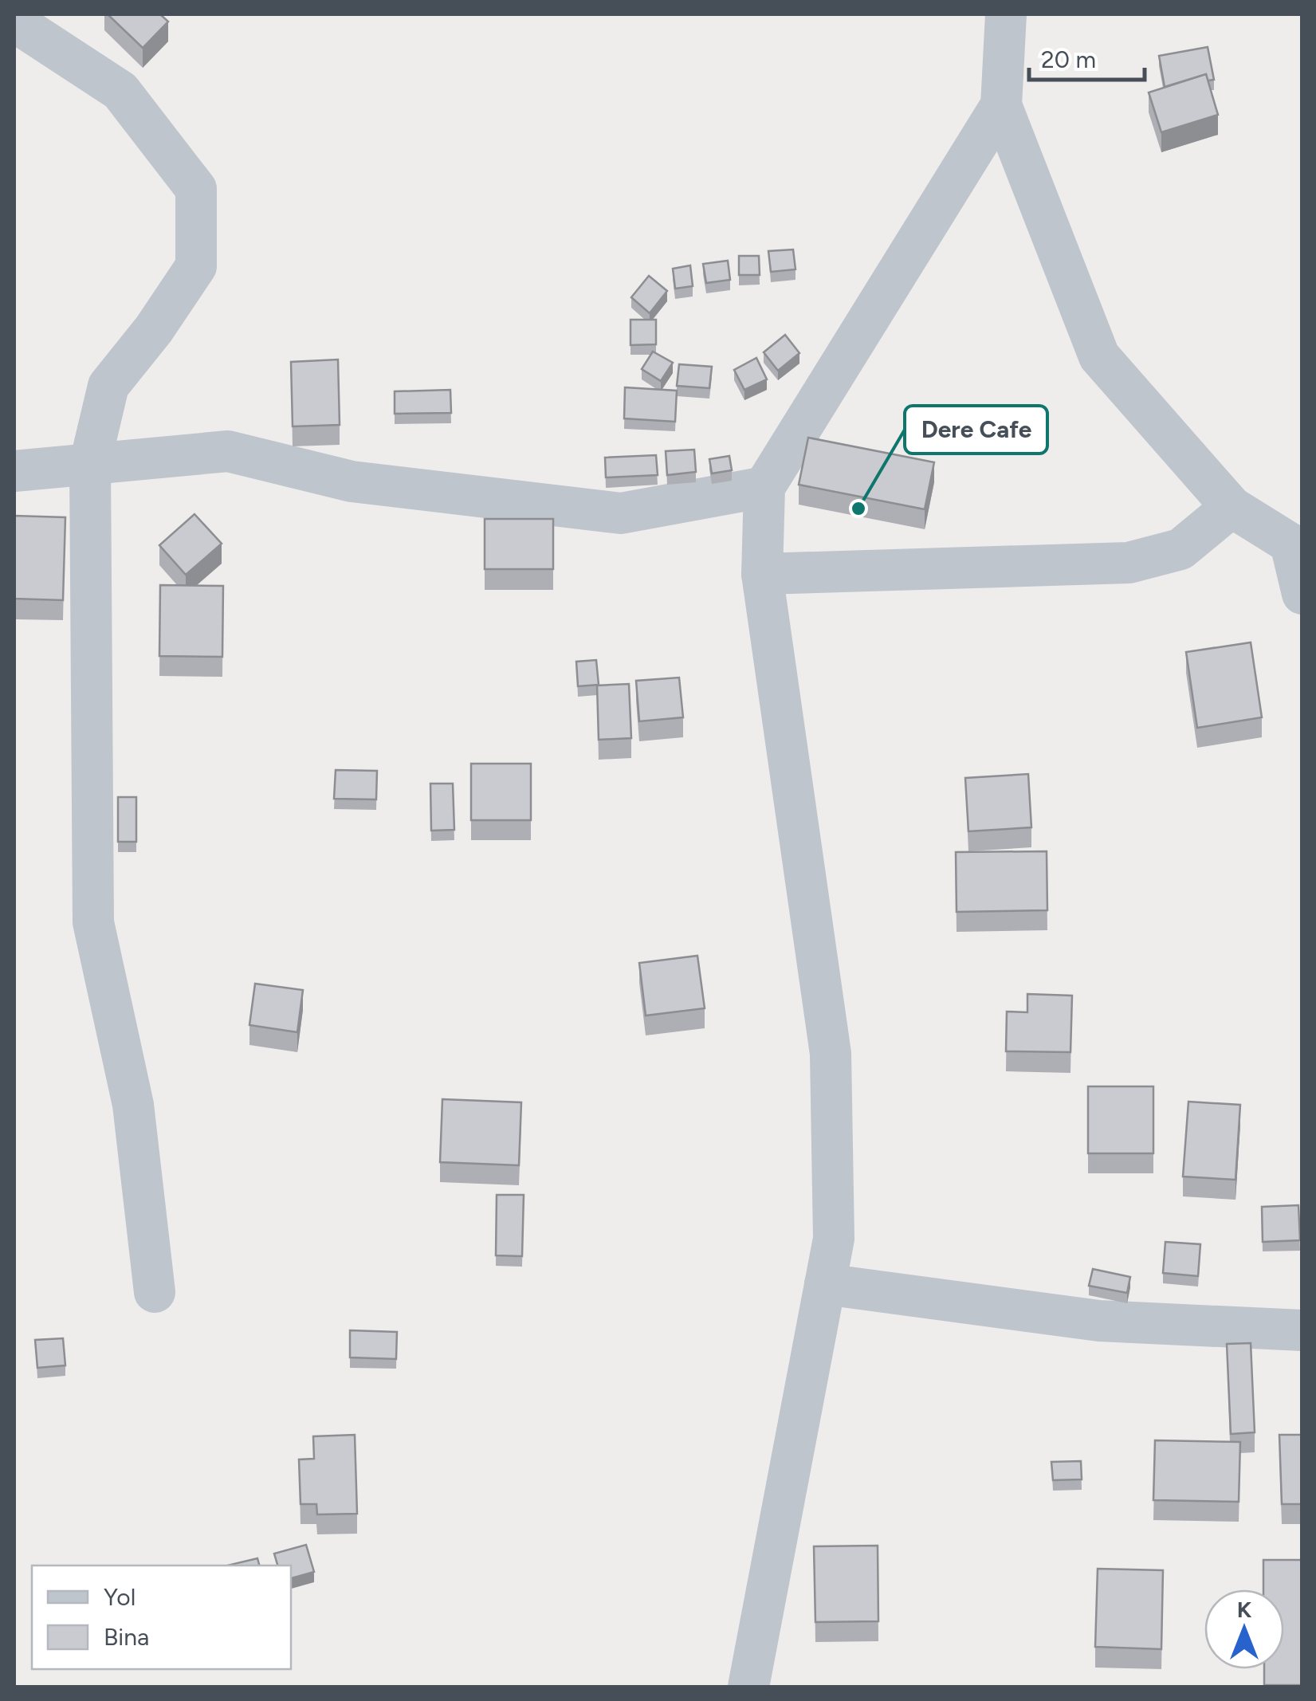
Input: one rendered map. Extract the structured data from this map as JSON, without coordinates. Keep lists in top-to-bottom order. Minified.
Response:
{"places":["Dere Cafe"],"legend":["Yol","Bina"],"scale_bar":"20 m","north":"top"}
